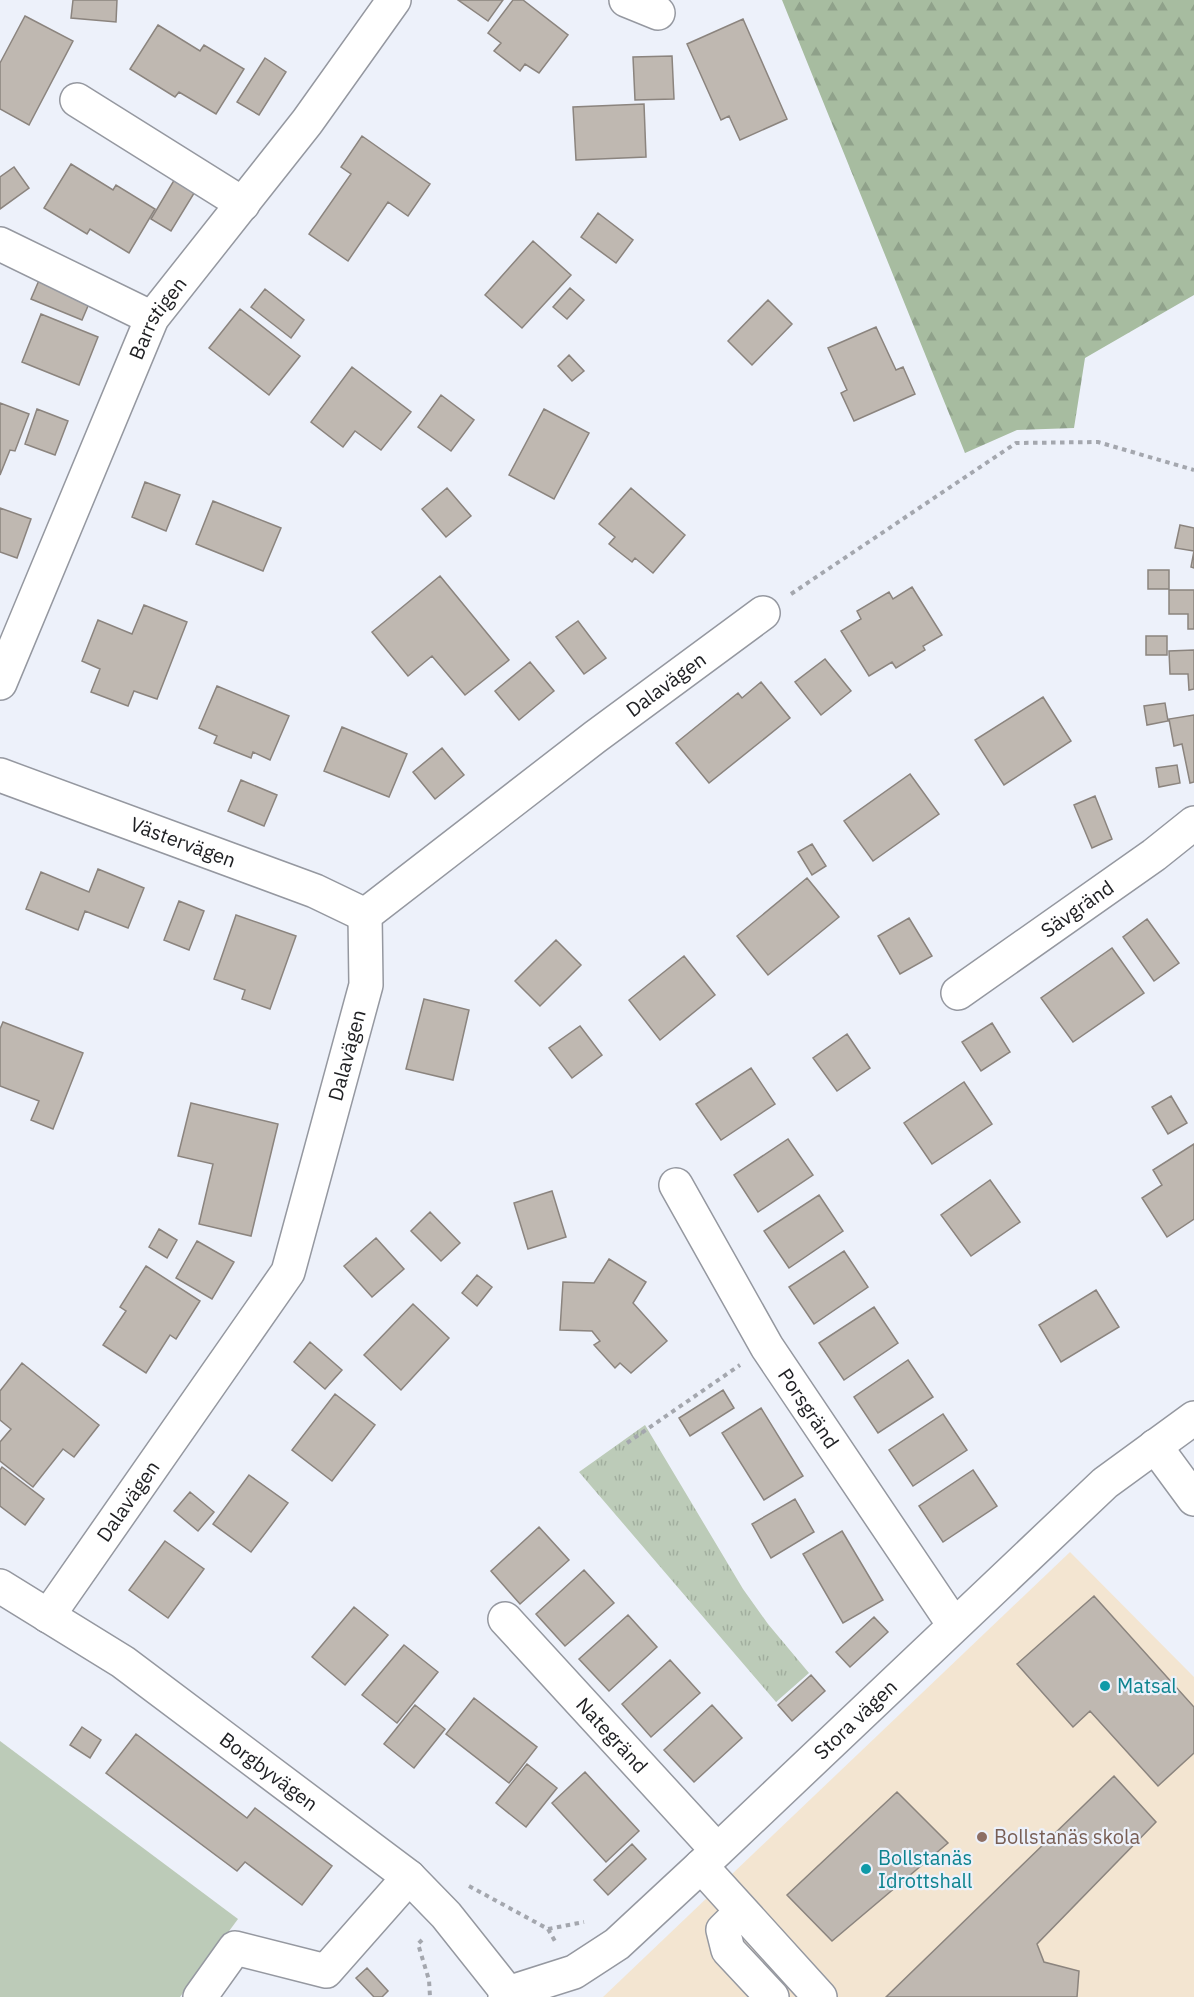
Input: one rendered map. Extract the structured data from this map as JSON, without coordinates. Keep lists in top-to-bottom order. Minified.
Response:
{"streets":{"street":["Barrstigen","Dalavägen","Västervägen","Sävgränd","Porsgränd","Stora vägen","Nategränd","Borgbyvägen"]},"crossings":[["Dalavägen","Västervägen"],["Dalavägen","Borgbyvägen"],["Porsgränd","Stora vägen"],["Stora vägen","Nategränd"],["Stora vägen","Borgbyvägen"]],"places":["Matsal","Bollstanäs skola","Bollstanäs Idrottshall"]}
